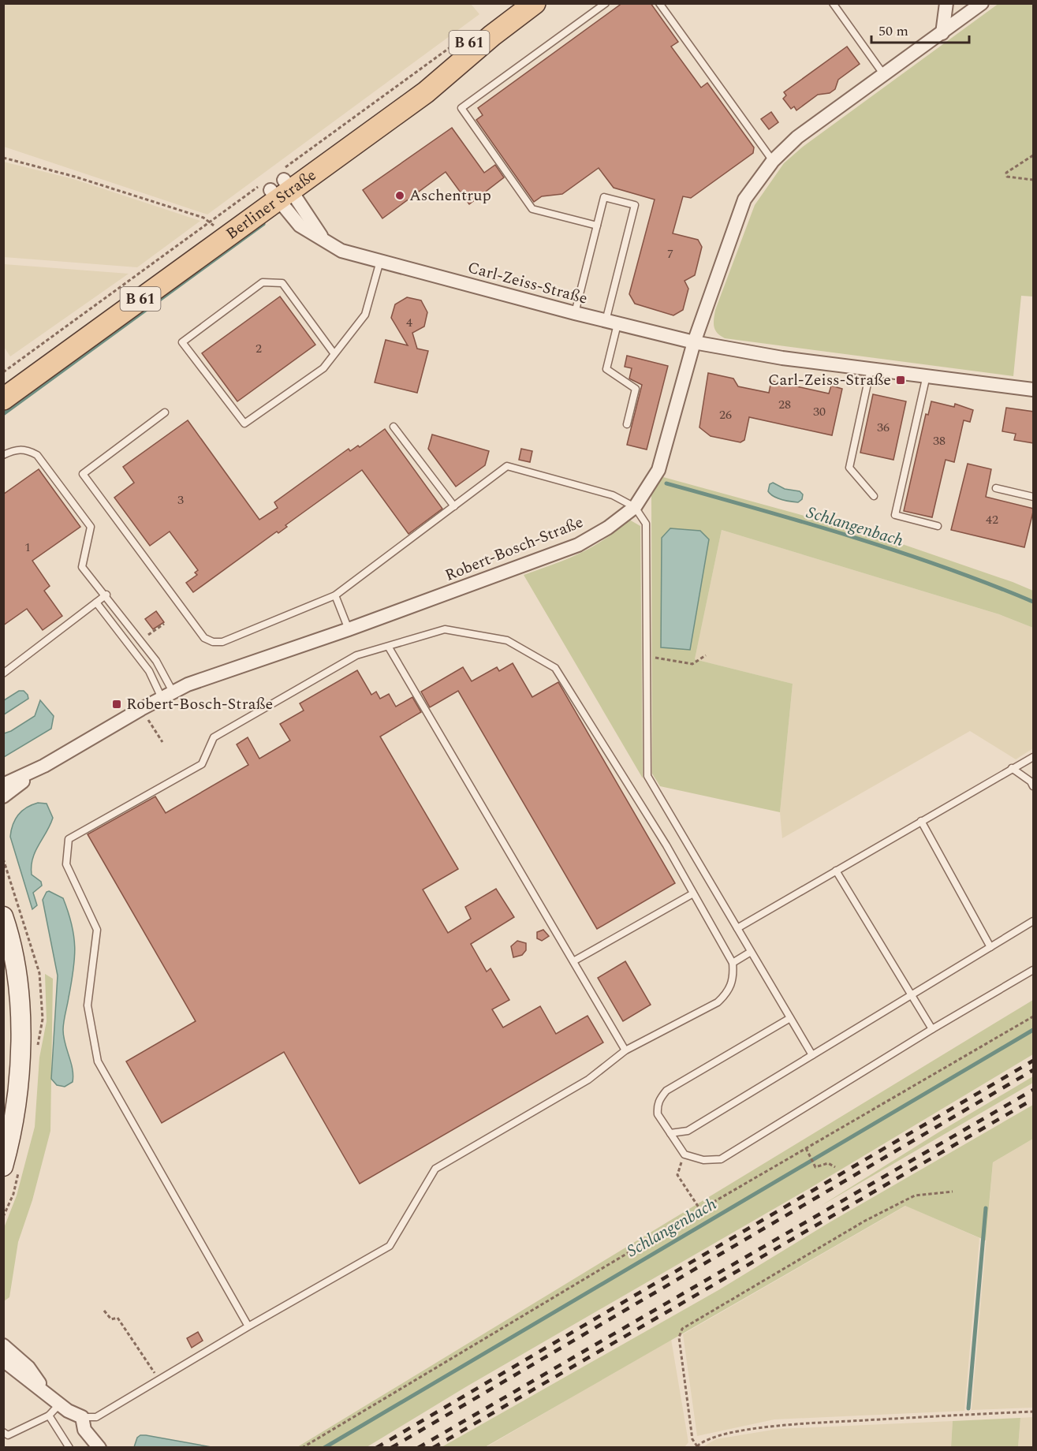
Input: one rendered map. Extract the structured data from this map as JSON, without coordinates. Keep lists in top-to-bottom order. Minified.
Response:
{"streets":{"main road":["B 61","Berliner Straße"],"street":["Carl-Zeiss-Straße","Robert-Bosch-Straße"]},"crossings":[["Berliner Straße","Carl-Zeiss-Straße"],["Carl-Zeiss-Straße","Robert-Bosch-Straße"]],"water":["Schlangenbach"],"places":{"other":["Aschentrup"],"transit":["Carl-Zeiss-Straße","Robert-Bosch-Straße"]},"house_numbers":["7","4","2","28","30","26","36","38","3","42","1"],"scale_bar":"50 m"}
